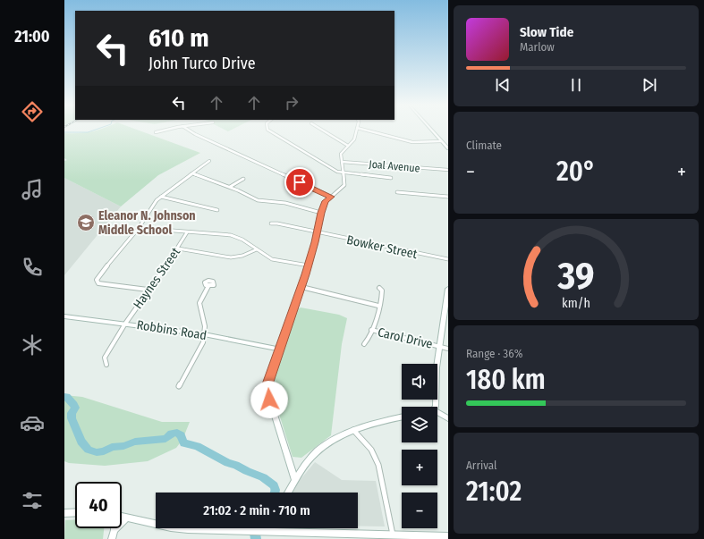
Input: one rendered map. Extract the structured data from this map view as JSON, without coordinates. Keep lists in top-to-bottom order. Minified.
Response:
{"streets":{"street":["Joal Avenue","Bowker Street","Haynes Street","Robbins Road","Carol Drive"]},"crossings":[["Haynes Street","Robbins Road"]],"places":{"school or university":["Eleanor N. Johnson Middle School"]},"page":{"tabs":"21:00","turn":["610 m","John Turco Drive"],"song":["Slow Tide","Marlow"],"tile":["Climate",["Range · 36%","180 km"],["Arrival","21:02"]],"heat":["−","20°","+"],"map_buttons":["+","−"],"limit":"40","trip":"21:02 · 2 min · 710 m","gauge":["39","km/h"]}}
